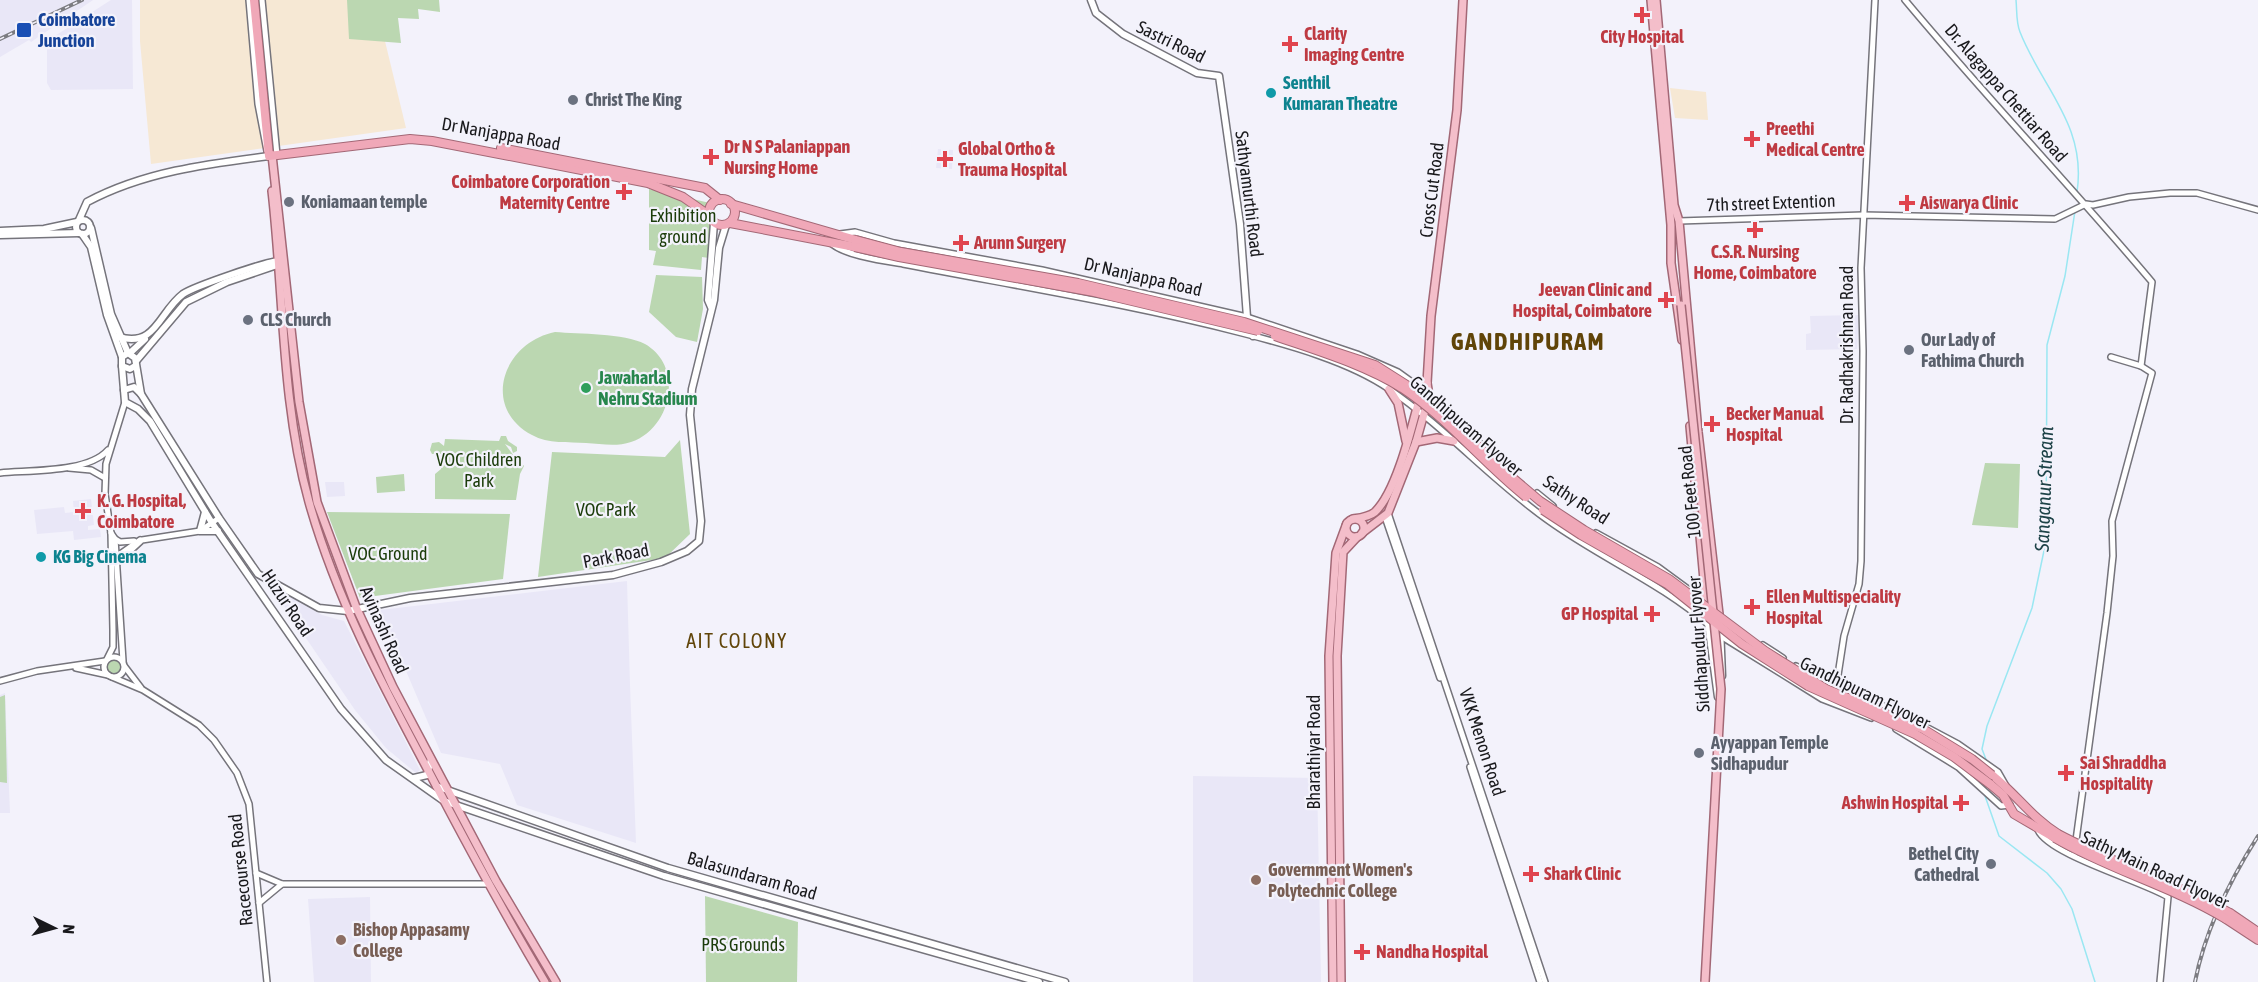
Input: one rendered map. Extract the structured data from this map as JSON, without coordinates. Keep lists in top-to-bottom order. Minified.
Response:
{"streets":{"highway":["Dr Nanjappa Road","Gandhipuram Flyover","Sathy Main Road Flyover"],"main road":["Sastri Road","Cross Cut Road","Sathyamurthi Road","100 Feet Road","Park Road","Huzur Road","Avinashi Road","Siddhapudur Flyover","Bharathiyar Road","Balasundaram Road"],"street":["Dr. Alagappa Chettiar Road","7th street Extention","Dr. Radhakrishnan Road","Sathy Road","VKK Menon Road","Racecourse Road"]},"crossings":[["Sastri Road","Sathyamurthi Road"],["Dr. Alagappa Chettiar Road","7th street Extention"],["Dr Nanjappa Road","Cross Cut Road"],["Dr Nanjappa Road","Sathyamurthi Road"],["Dr Nanjappa Road","Gandhipuram Flyover"],["Dr Nanjappa Road","100 Feet Road"],["Dr Nanjappa Road","Park Road"],["Dr Nanjappa Road","Avinashi Road"],["7th street Extention","Dr. Radhakrishnan Road"],["7th street Extention","100 Feet Road"],["7th street Extention","Siddhapudur Flyover"],["Dr. Radhakrishnan Road","Sathy Road"],["Gandhipuram Flyover","Sathy Road"],["Gandhipuram Flyover","Sathy Main Road Flyover"],["100 Feet Road","Sathy Road"],["100 Feet Road","Siddhapudur Flyover"],["Park Road","Avinashi Road"],["Huzur Road","Avinashi Road"],["Huzur Road","Balasundaram Road"],["Avinashi Road","Balasundaram Road"]],"districts":["GANDHIPURAM","AIT COLONY"],"water":["Sanganur Stream"],"parks":["Exhibition ground","VOC Children Park","VOC Park","VOC Ground","PRS Grounds"],"places":{"health":["City Hospital","Clarity Imaging Centre","Preethi Medical Centre","Dr N S Palaniappan Nursing Home","Global Ortho & Trauma Hospital","Coimbatore Corporation Maternity Centre","Aiswarya Clinic","C.S.R. Nursing Home, Coimbatore","Arunn Surgery","Jeevan Clinic and Hospital, Coimbatore","Becker Manual Hospital","K. G. Hospital, Coimbatore","Ellen Multispeciality Hospital","GP Hospital","Sai Shraddha Hospitality","Ashwin Hospital","Shark Clinic","Nandha Hospital"],"transit":["Coimbatore Junction"],"other":["Senthil Kumaran Theatre","Christ The King","Koniamaan temple","CLS Church","Our Lady of Fathima Church","Jawaharlal Nehru Stadium","KG Big Cinema","Ayyappan Temple Sidhapudur","Bethel City Cathedral","Government Women's Polytechnic College","Bishop Appasamy College"]},"north":"right"}
